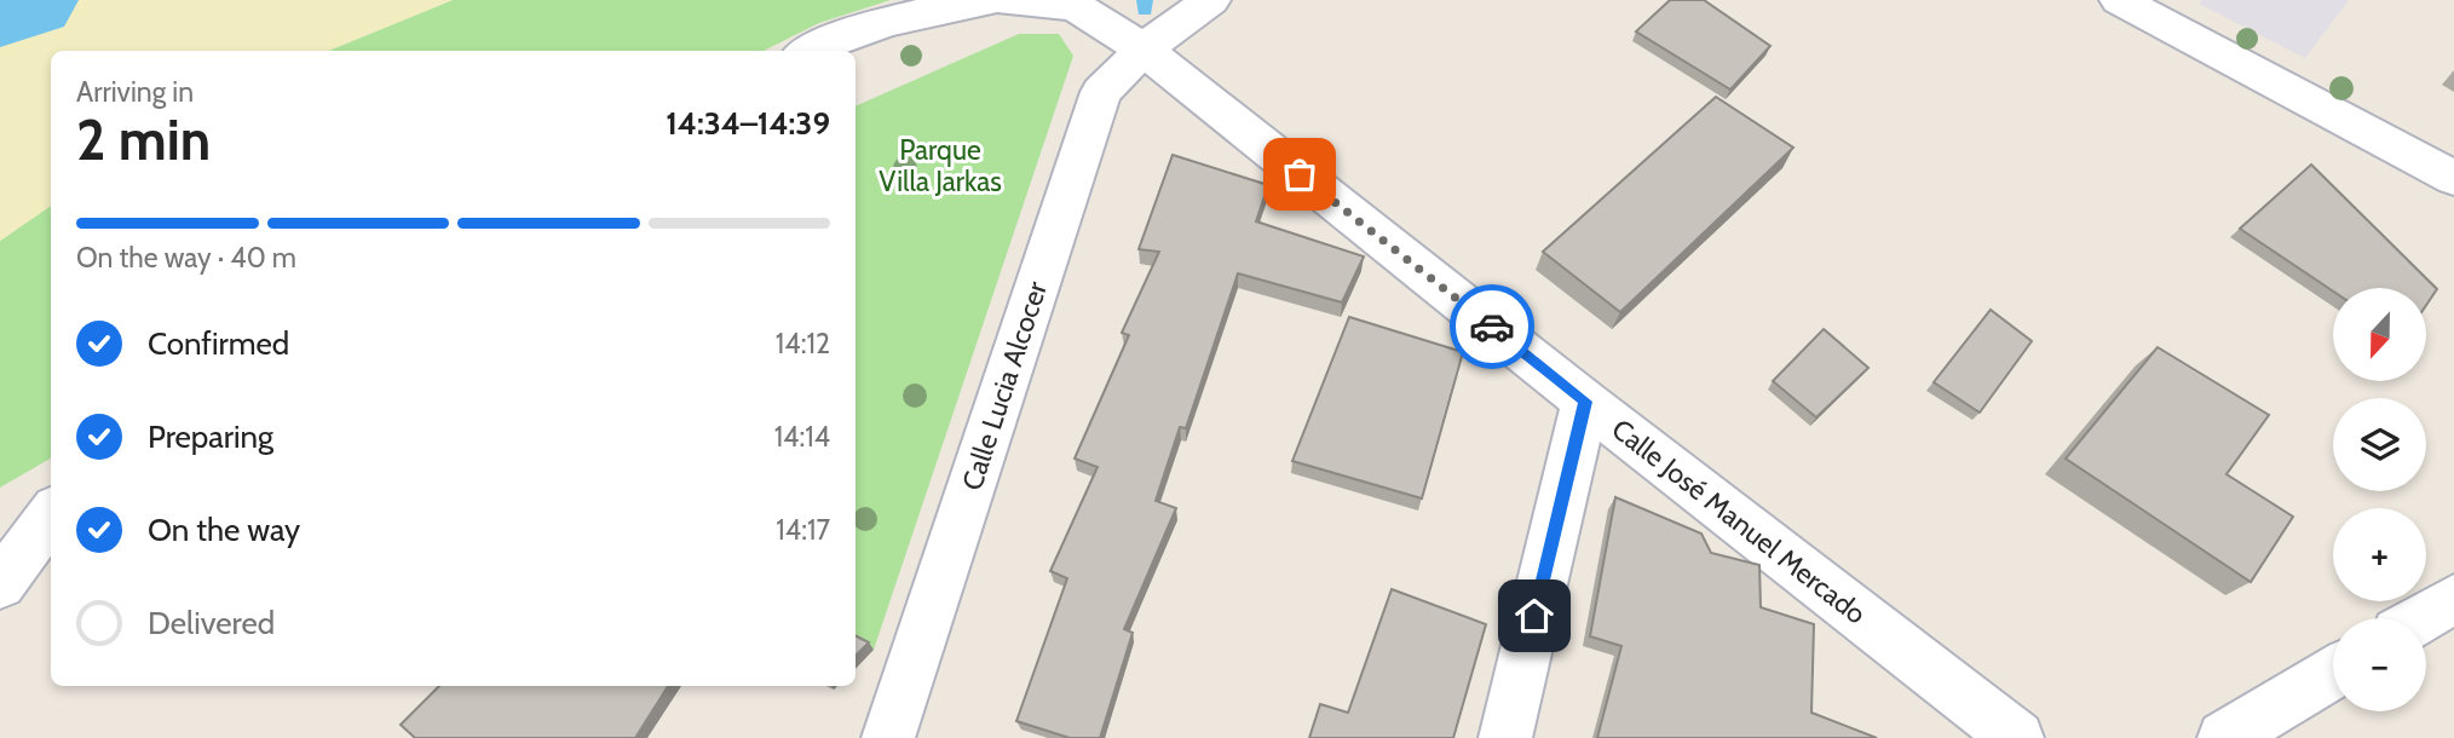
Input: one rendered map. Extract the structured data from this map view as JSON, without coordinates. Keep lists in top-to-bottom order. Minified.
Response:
{"streets":{"street":["Calle Lucia Alcocer","Calle José Manuel Mercado"]},"crossings":[["Calle Lucia Alcocer","Calle José Manuel Mercado"]],"parks":["Parque Villa Jarkas"],"north":"bottom","page":{"heading":["2 min","Arriving in","14:34–14:39"],"bar":"On the way · 40 m","map_buttons":["+","−"],"list":[["Confirmed","14:12"],["Preparing","14:14"],["On the way","14:17"],"Delivered"]}}
